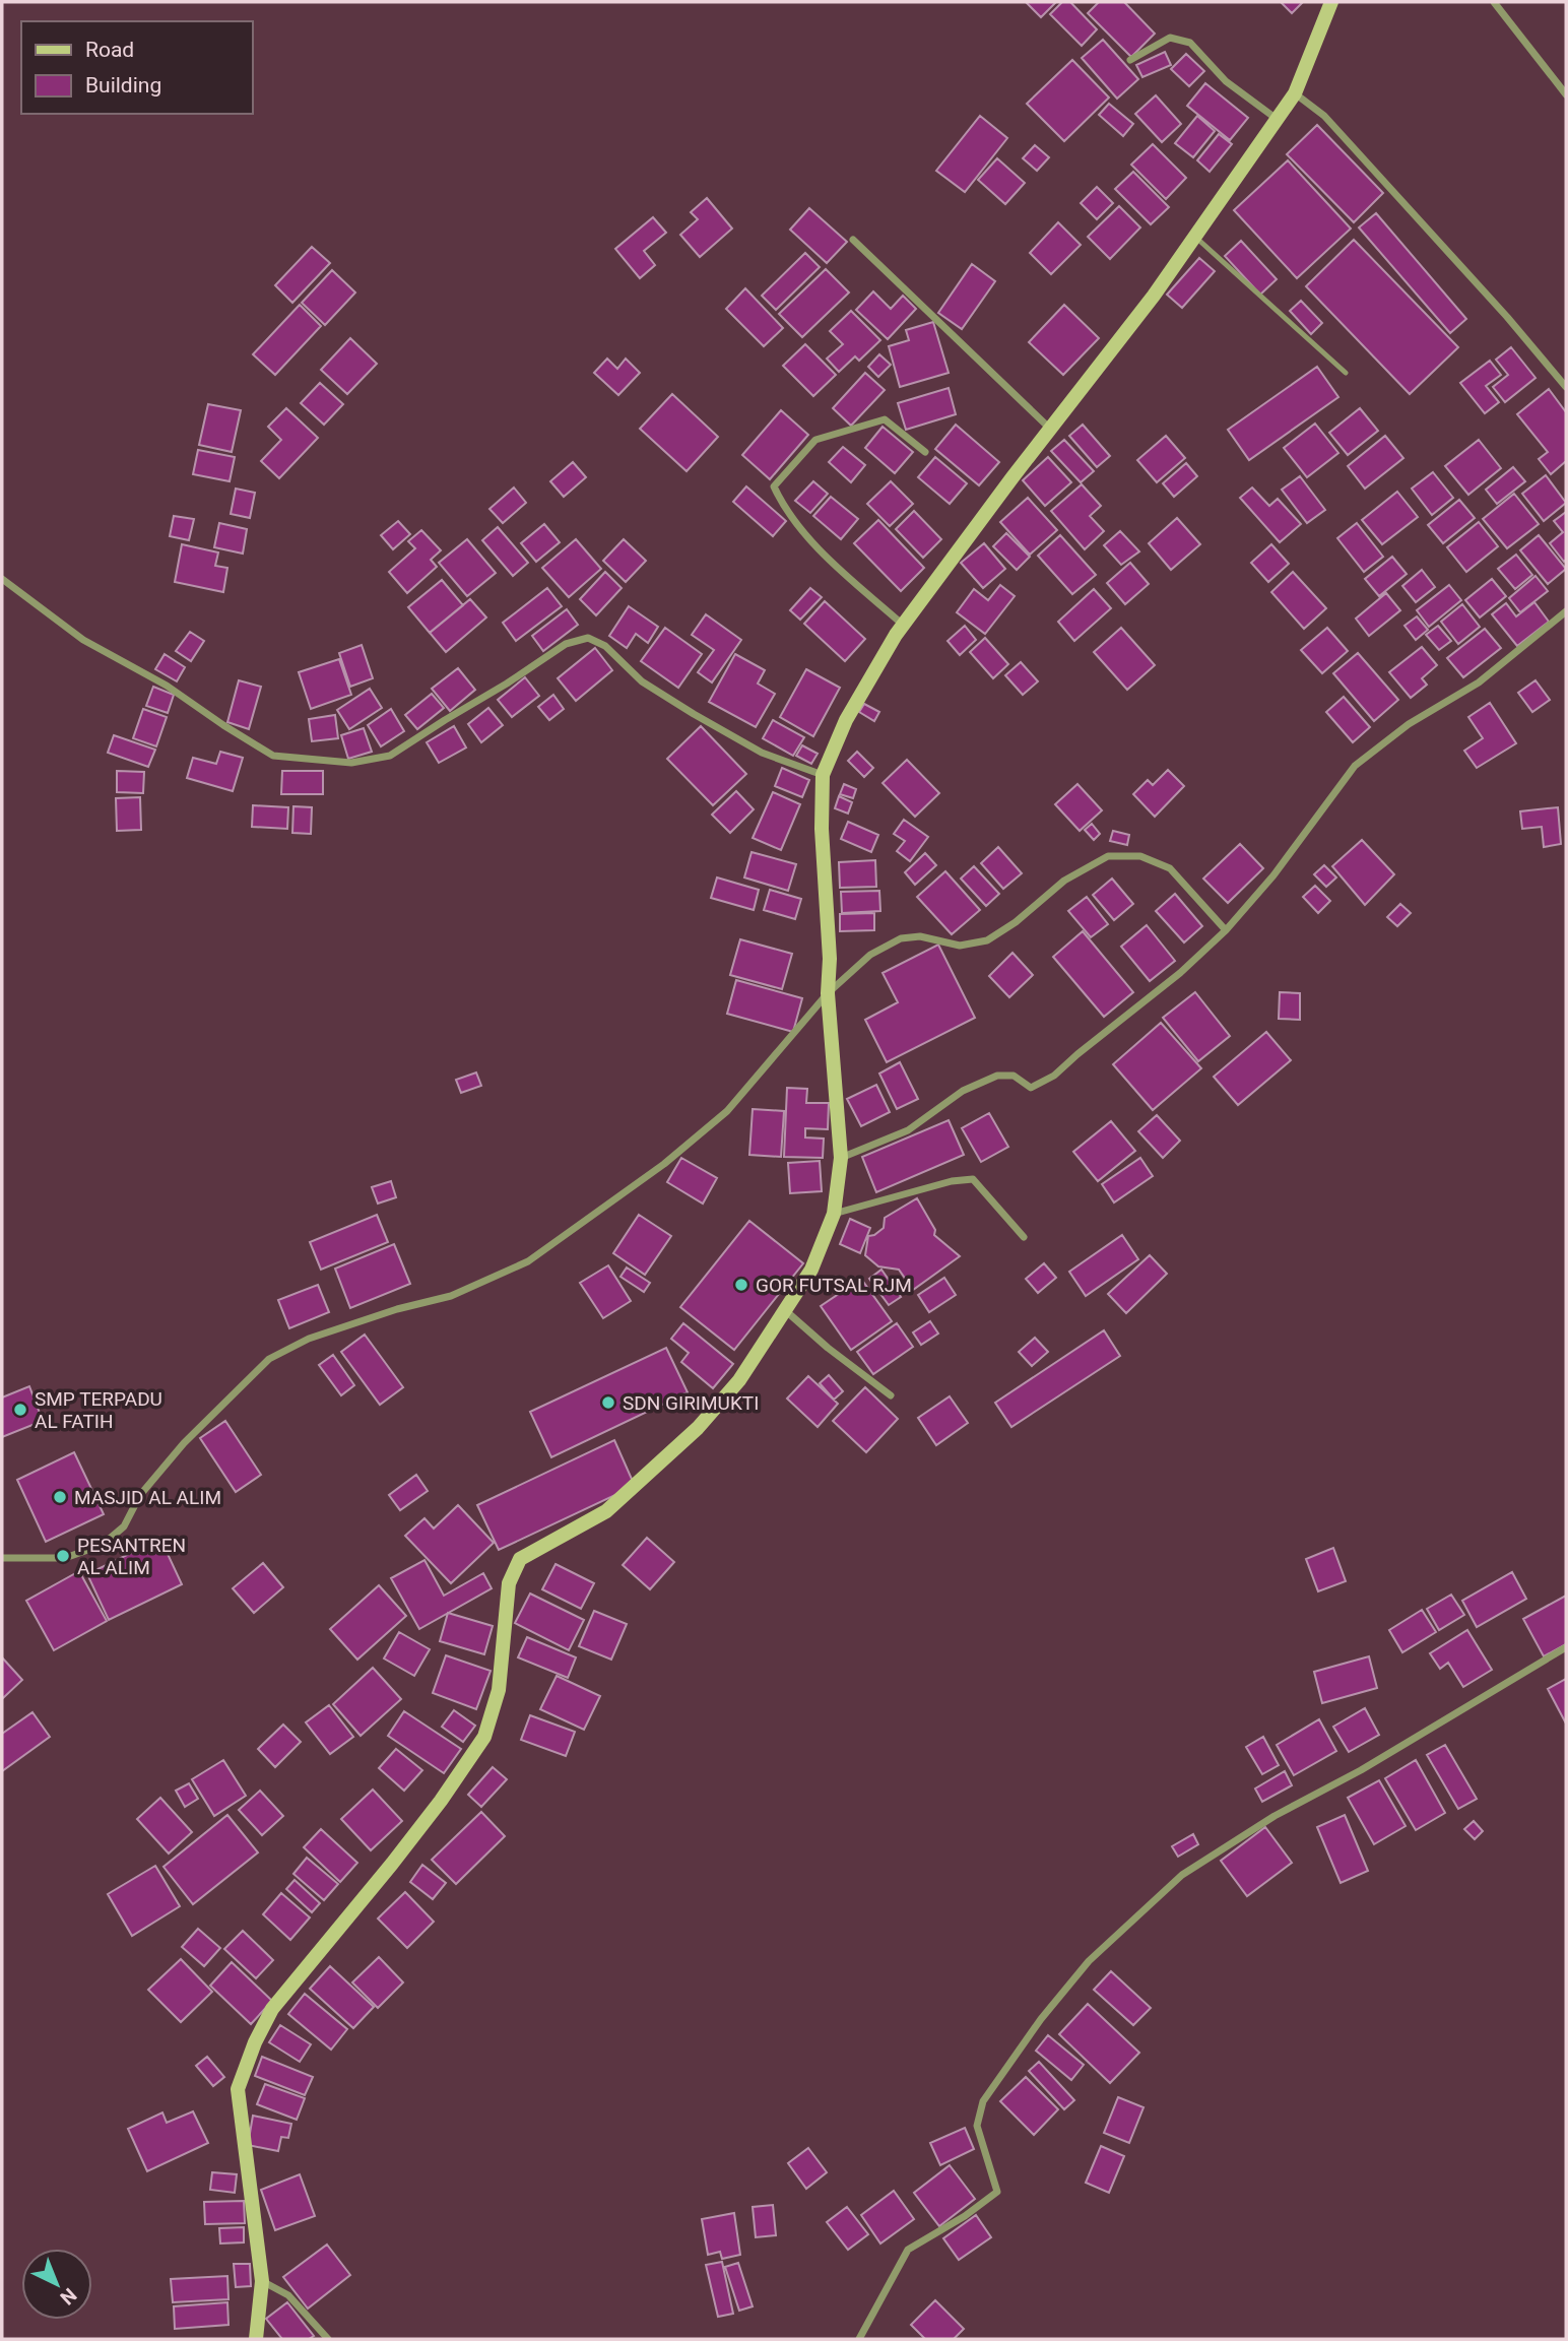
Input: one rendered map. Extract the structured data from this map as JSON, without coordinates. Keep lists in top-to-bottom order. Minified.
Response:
{"places":["GOR FUTSAL RJM","SDN GIRIMUKTI","SMP TERPADU AL FATIH","MASJID AL ALIM","PESANTREN AL ALIM"],"legend":["Road","Building"],"north":"bottom right"}
